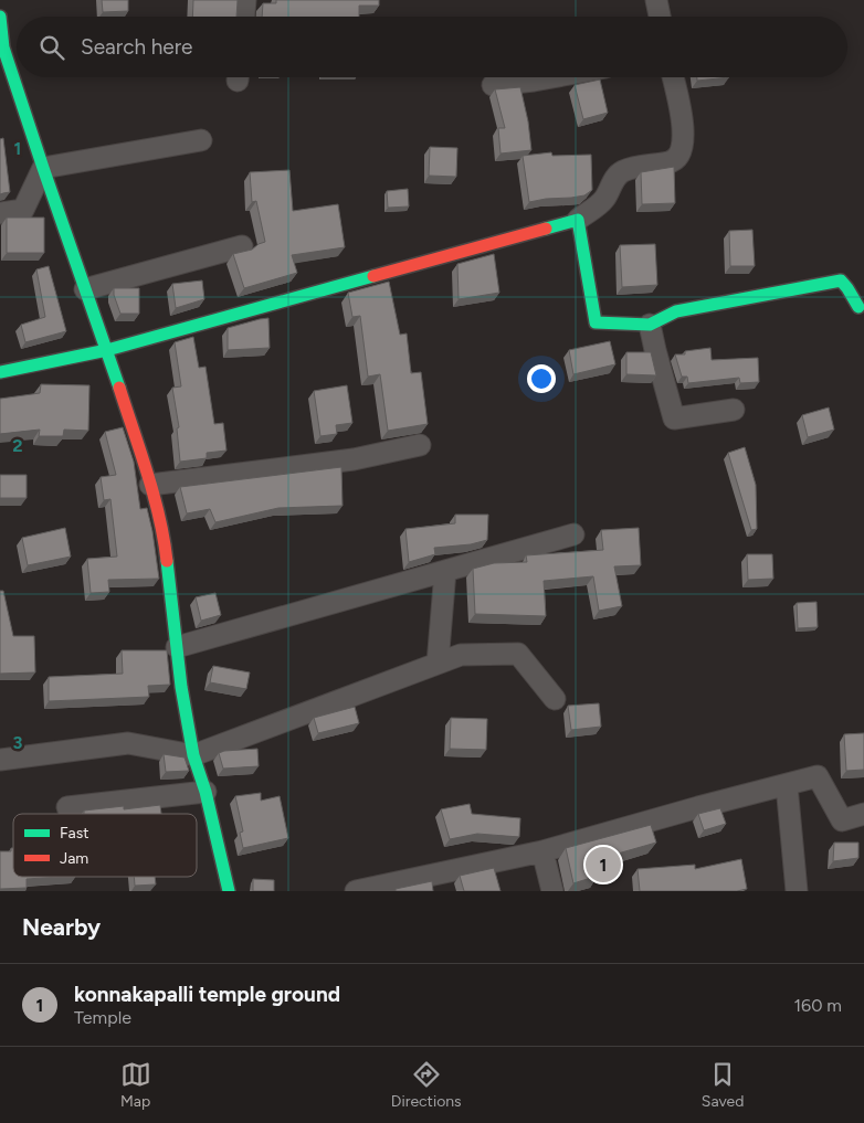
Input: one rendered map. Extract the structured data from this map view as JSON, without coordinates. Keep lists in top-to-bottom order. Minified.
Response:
{"legend":["Fast","Jam"],"page":{"search":"Search here","pins":"1","heading":"Nearby","list":[{"mark":"1","name":"konnakapalli temple ground","note":"Temple","value":"160 m"}],"nav":["Map","Directions","Saved"]},"grid":{"rows":["1","2","3"]}}
